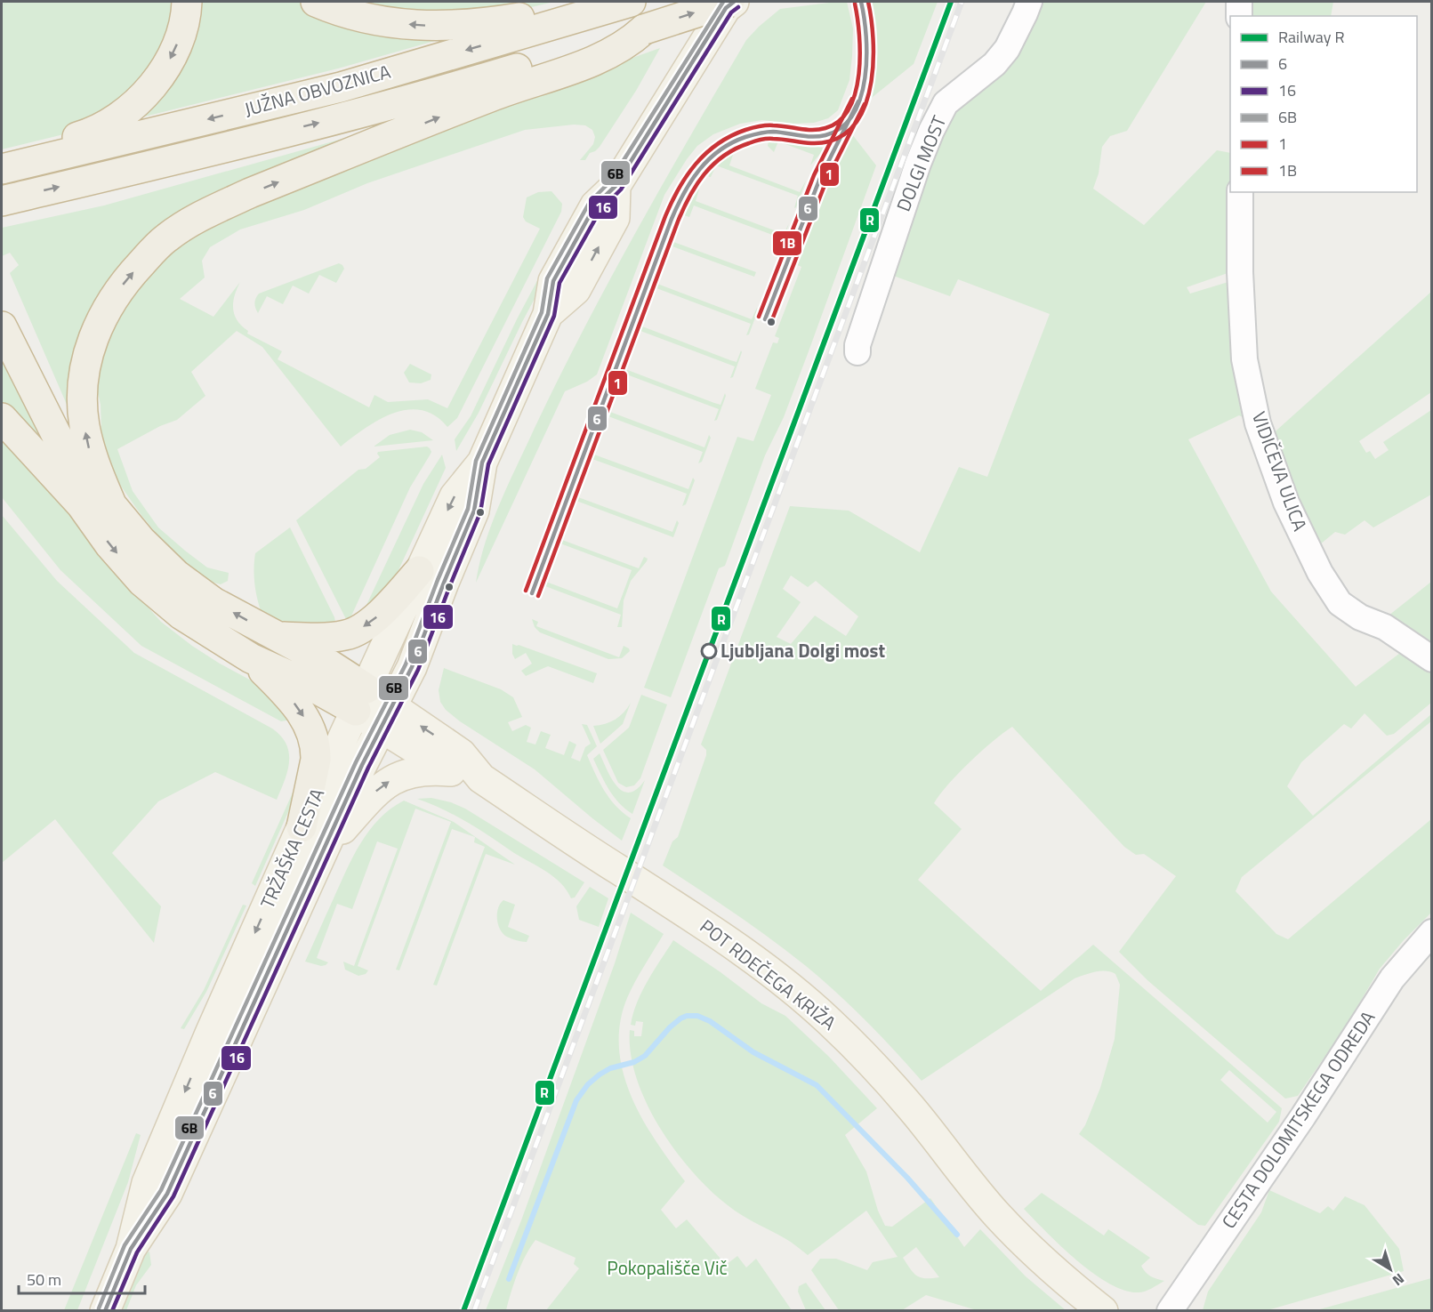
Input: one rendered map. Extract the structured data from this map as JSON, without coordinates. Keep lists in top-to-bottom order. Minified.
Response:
{"streets":{"highway":["JUŽNA OBVOZNICA"],"main road":["TRŽAŠKA CESTA","POT RDEČEGA KRIŽA"],"street":["DOLGI MOST","VIDIČEVA ULICA","CESTA DOLOMITSKEGA ODREDA"]},"crossings":[["TRŽAŠKA CESTA","POT RDEČEGA KRIŽA"]],"parks":["Pokopališče Vič"],"places":["Ljubljana Dolgi most"],"lines":["rail line R","transit line 6","transit line 6B","transit line 1","transit line 1B","transit line 16"],"legend":["Railway R","6","16","6B","1","1B"],"scale_bar":"50 m","north":"bottom right"}
